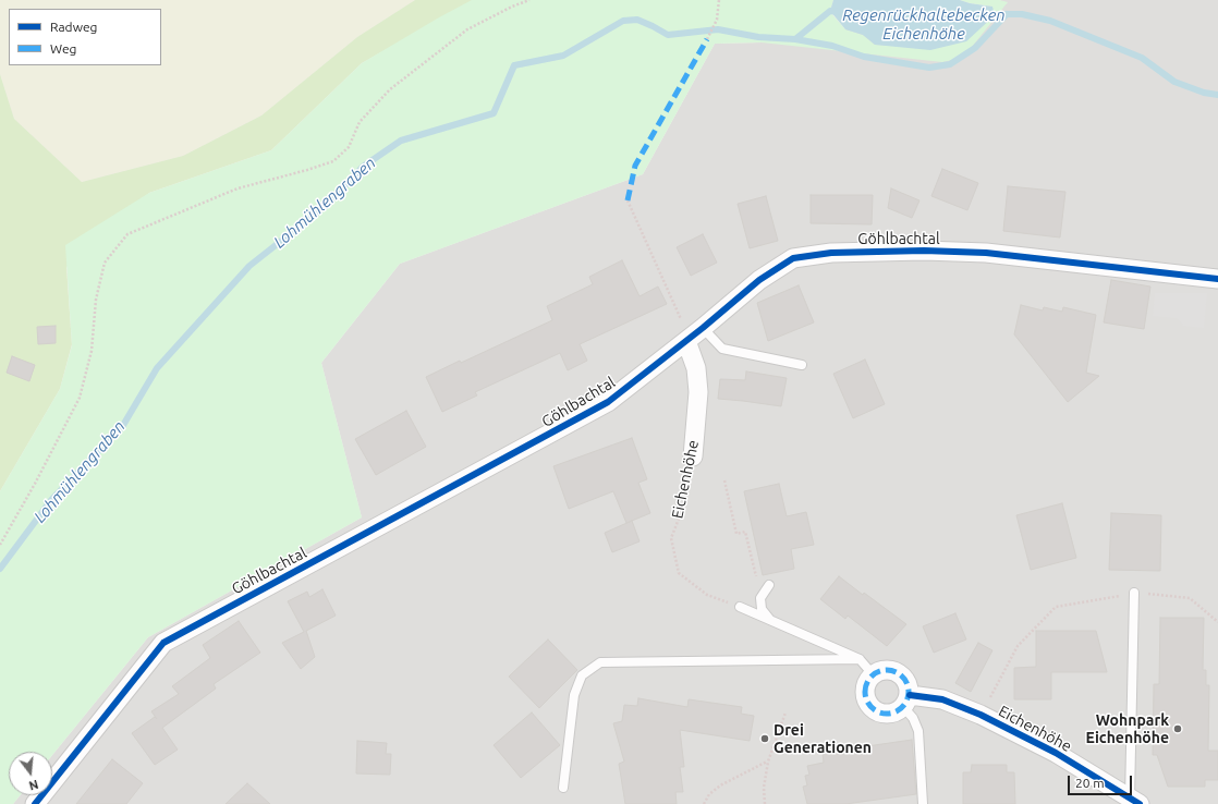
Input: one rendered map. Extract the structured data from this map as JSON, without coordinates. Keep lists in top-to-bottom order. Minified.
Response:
{"streets":{"street":["Göhlbachtal","Eichenhöhe"]},"crossings":[["Göhlbachtal","Eichenhöhe"]],"water":["Regenrückhaltebecken Eichenhöhe","Lohmühlengraben"],"places":["Wohnpark Eichenhöhe","Drei Generationen"],"legend":["Radweg","Weg"],"scale_bar":"20 m","north":"bottom"}
